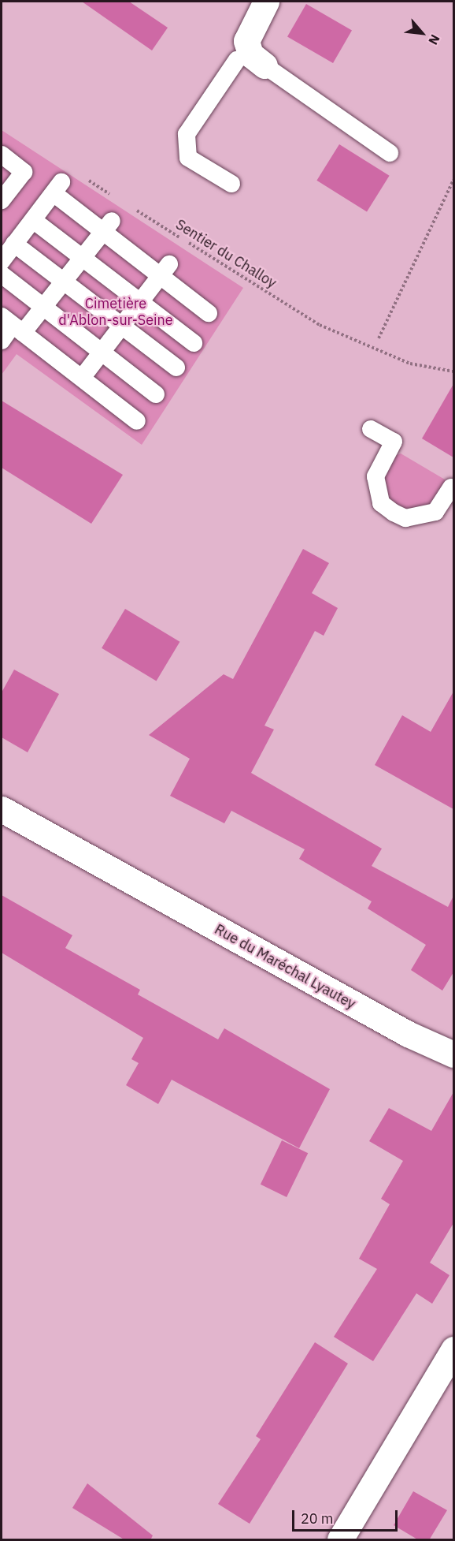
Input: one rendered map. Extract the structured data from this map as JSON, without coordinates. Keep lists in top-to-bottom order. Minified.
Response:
{"streets":{"street":["Rue du Maréchal Lyautey"],"path":["Sentier du Challoy"]},"parks":["Cimetière d'Ablon-sur-Seine"],"scale_bar":"20 m","north":"bottom right"}
